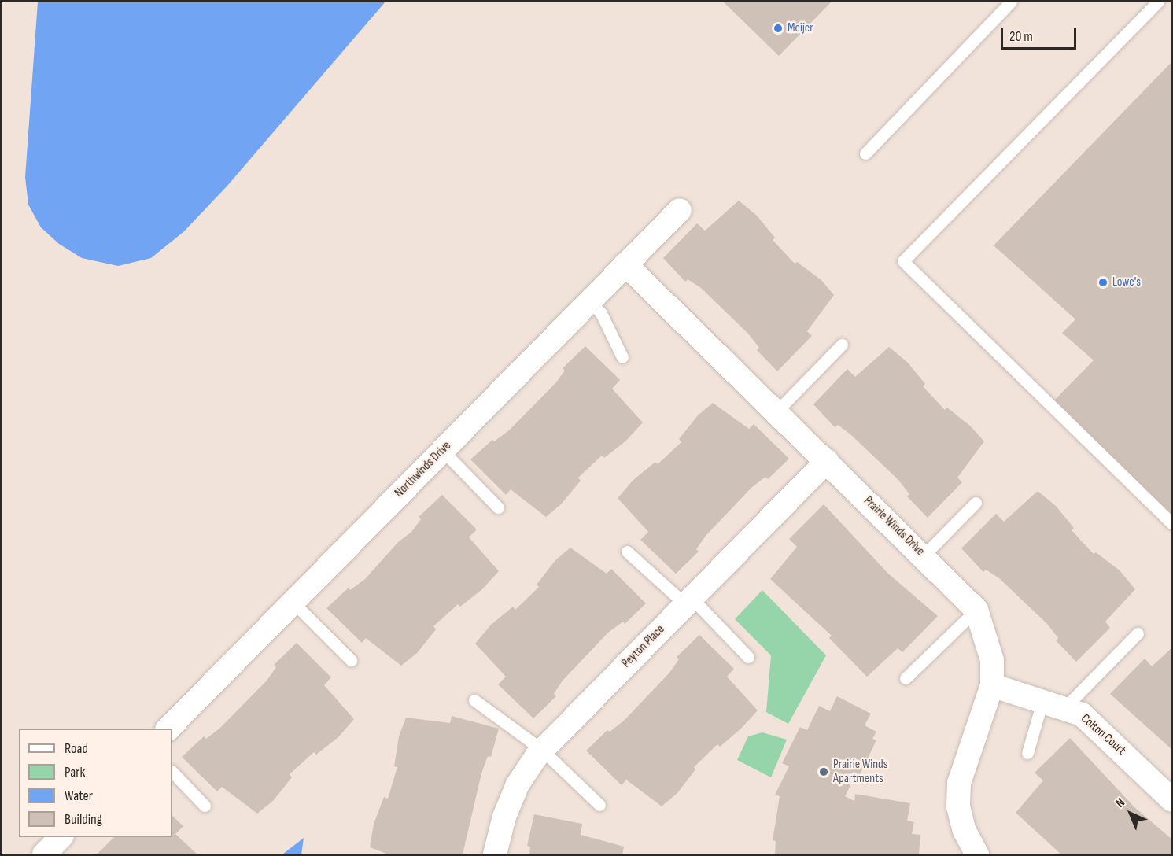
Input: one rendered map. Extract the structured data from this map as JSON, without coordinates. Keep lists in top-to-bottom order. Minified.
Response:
{"streets":{"street":["Northwinds Drive","Prairie Winds Drive","Peyton Place","Colton Court"]},"crossings":[["Northwinds Drive","Prairie Winds Drive"],["Prairie Winds Drive","Peyton Place"],["Prairie Winds Drive","Colton Court"]],"places":["Meijer","Lowe's","Prairie Winds Apartments"],"legend":["Road","Park","Water","Building"],"scale_bar":"20 m","north":"top left"}
